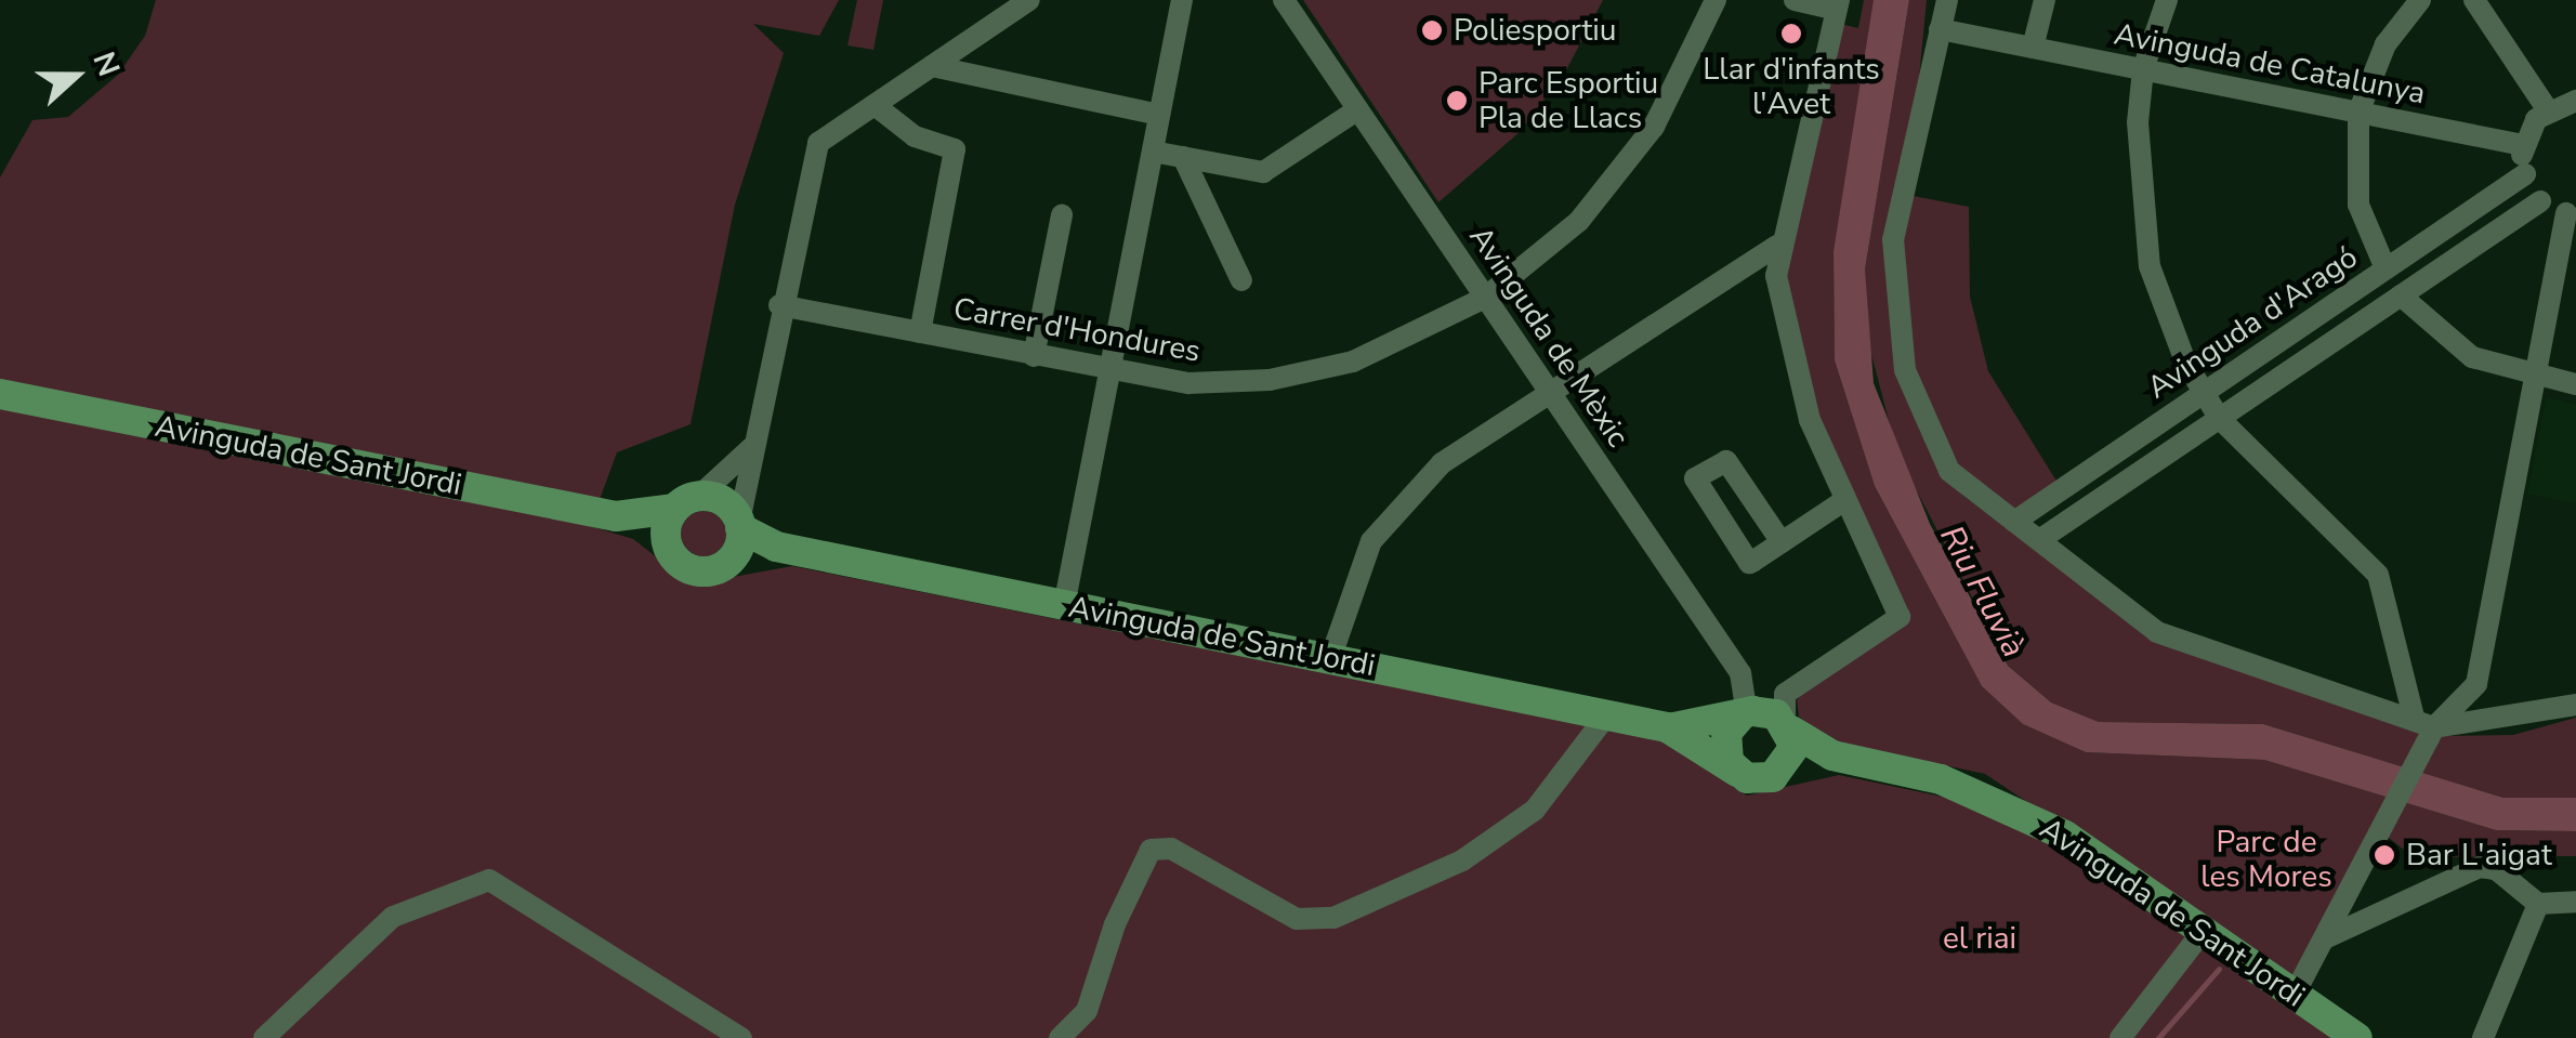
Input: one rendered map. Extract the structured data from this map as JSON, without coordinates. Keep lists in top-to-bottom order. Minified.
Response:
{"streets":{"main road":["Avinguda de Sant Jordi"],"street":["Avinguda de Catalunya","Avinguda d'Aragó","Carrer d'Hondures","Avinguda de Mèxic"]},"crossings":[["Carrer d'Hondures","Avinguda de Mèxic"],["Avinguda de Mèxic","Avinguda de Sant Jordi"]],"water":["Riu Fluvià"],"parks":["Parc de les Mores","el riai"],"places":["Poliesportiu","Llar d'infants l'Avet","Parc Esportiu Pla de Llacs","Bar L'aigat"],"north":"right"}
